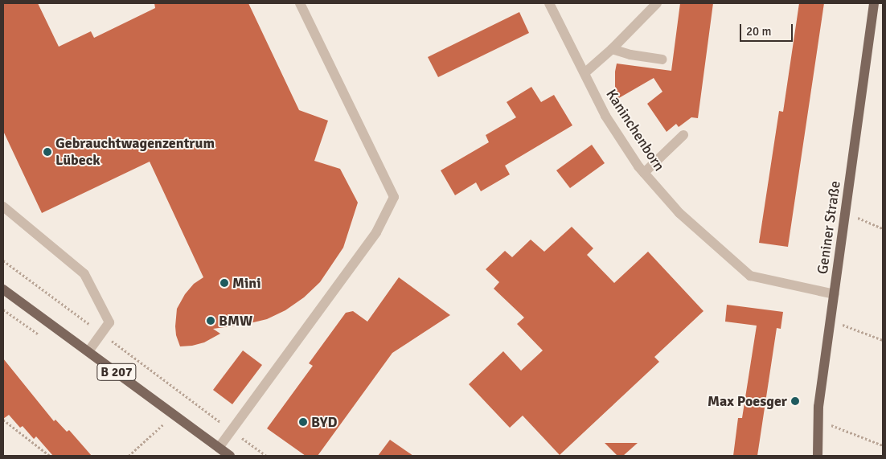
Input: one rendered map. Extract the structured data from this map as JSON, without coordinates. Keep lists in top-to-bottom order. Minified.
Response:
{"streets":{"main road":["Geniner Straße","B 207"],"street":["Kaninchenborn"]},"crossings":[["Kaninchenborn","Geniner Straße"]],"places":["Gebrauchtwagenzentrum Lübeck","Mini","BMW","Max Poesger","BYD"],"scale_bar":"20 m"}
